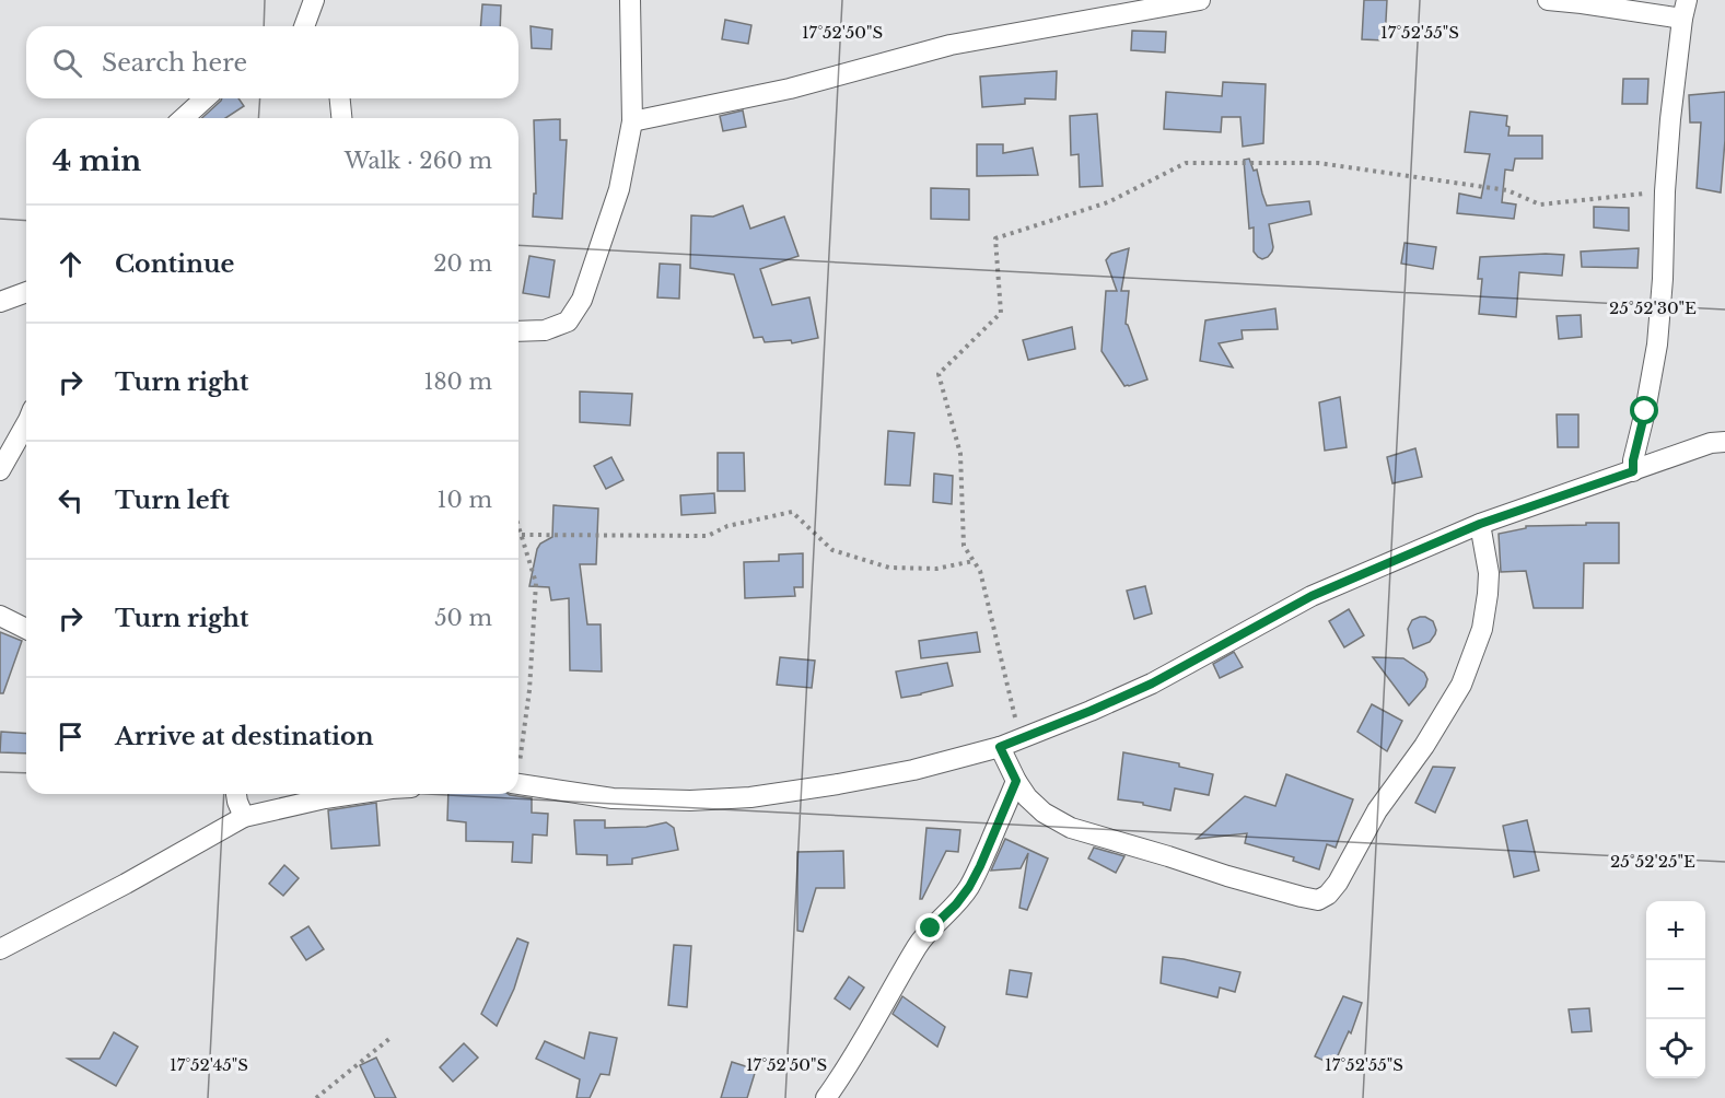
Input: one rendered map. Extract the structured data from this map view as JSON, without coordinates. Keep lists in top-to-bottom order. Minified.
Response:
{"page":{"search":"Search here","heading":["4 min","Walk · 260 m"],"list":[["Continue","20 m"],["Turn right","180 m"],["Turn left","10 m"],["Turn right","50 m"],"Arrive at destination"],"map_buttons":["+","−"]},"coordinates":["17°52'50\"S","17°52'55\"S","25°52'30\"E","25°52'25\"E","17°52'45\"S"]}
